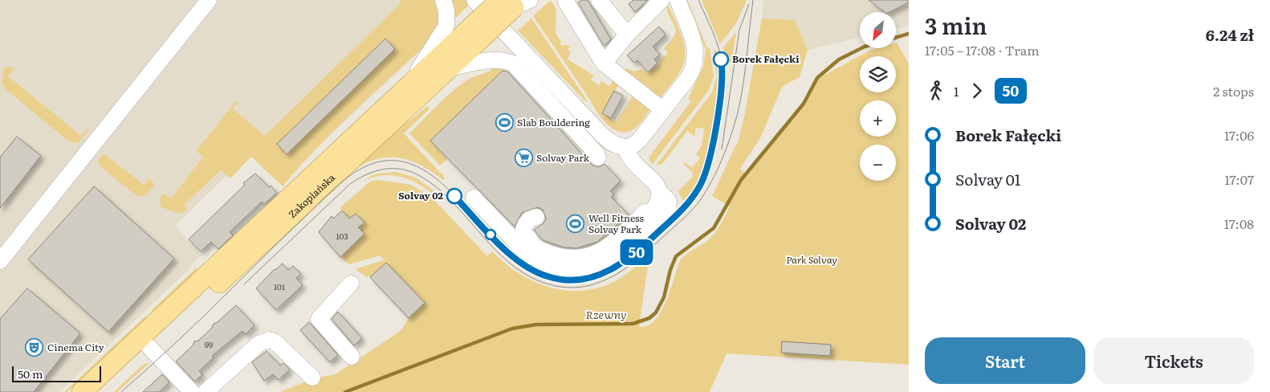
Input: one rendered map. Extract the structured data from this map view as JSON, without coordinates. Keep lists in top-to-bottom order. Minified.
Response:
{"streets":{"main road":["Zakopiańska"]},"water":["Rzewny"],"parks":["Park Solvay"],"places":{"other":["Borek Fałęcki","Solvay 02"],"sports":["Slab Bouldering","Well Fitness Solvay Park"],"supermarket":["Solvay Park"],"theatre":["Cinema City"]},"lines":["tram line 50"],"house_numbers":["103","101","99"],"scale_bar":"50 m","north":"bottom left","page":{"on_map":"50","heading":["3 min","17:05 – 17:08 · Tram","6.24 zł"],"map_buttons":["+","−"],"legs":["1","50","2 stops"],"list":[{"name":"Borek Fałęcki","value":"17:06"},{"name":"Solvay 01","value":"17:07"},{"name":"Solvay 02","value":"17:08"}],"buttons":["Start","Tickets"],"scale":"50 m"}}
